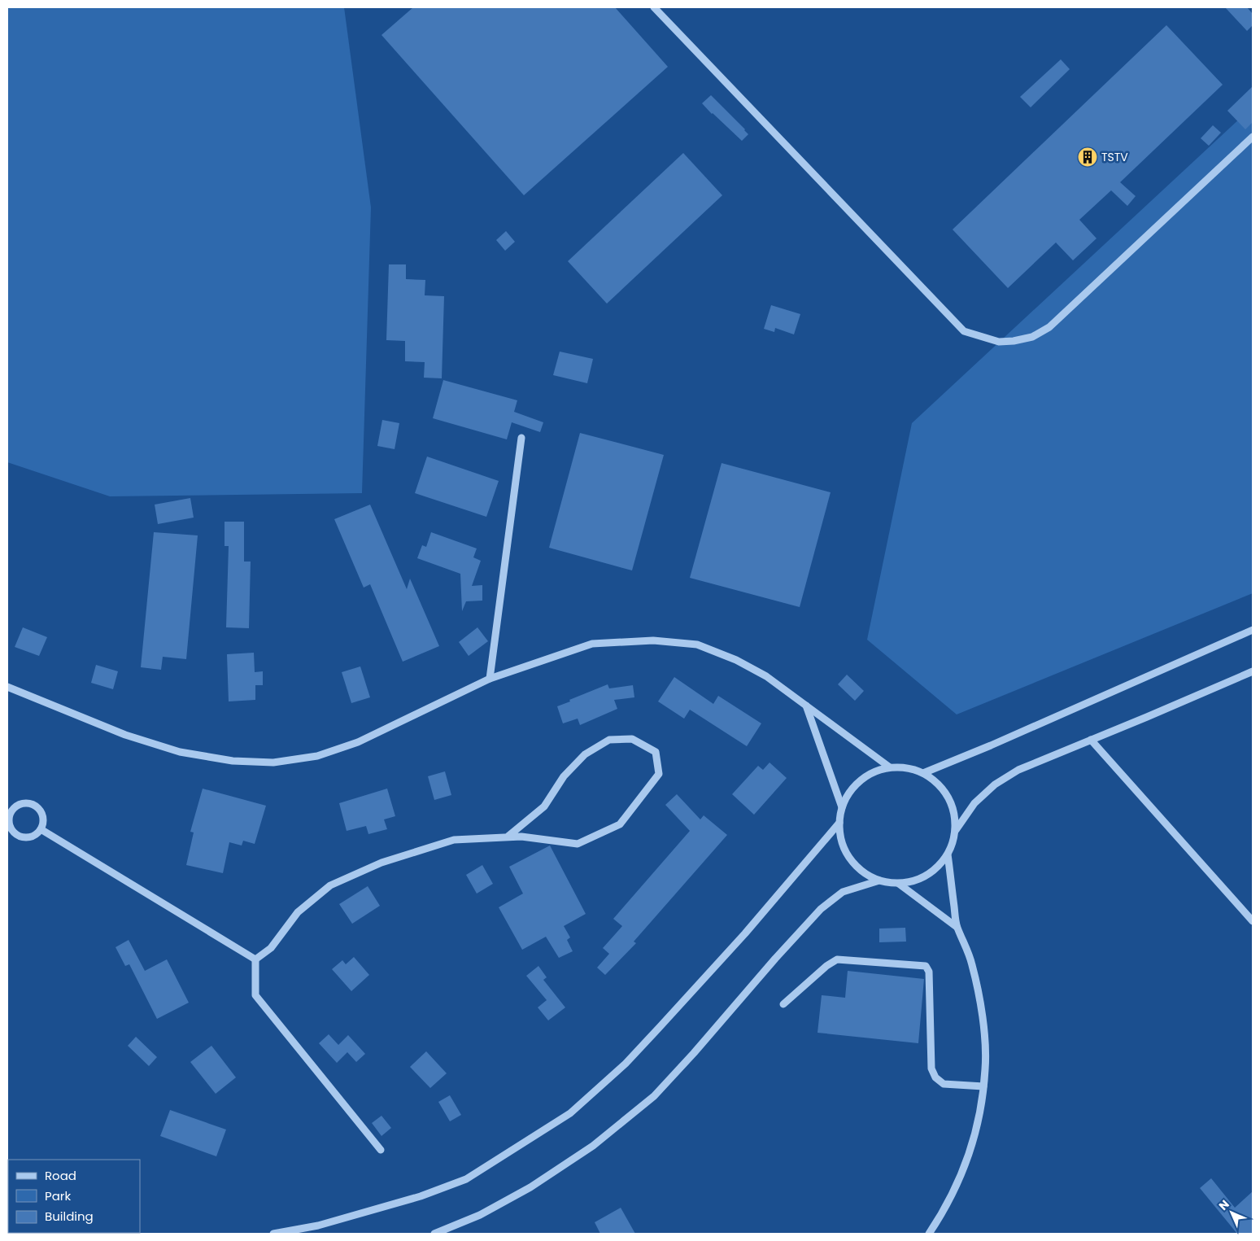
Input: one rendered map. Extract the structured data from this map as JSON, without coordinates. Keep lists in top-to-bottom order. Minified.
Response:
{"places":{"building":["TSTV"]},"legend":["Road","Park","Building"],"north":"top left"}
